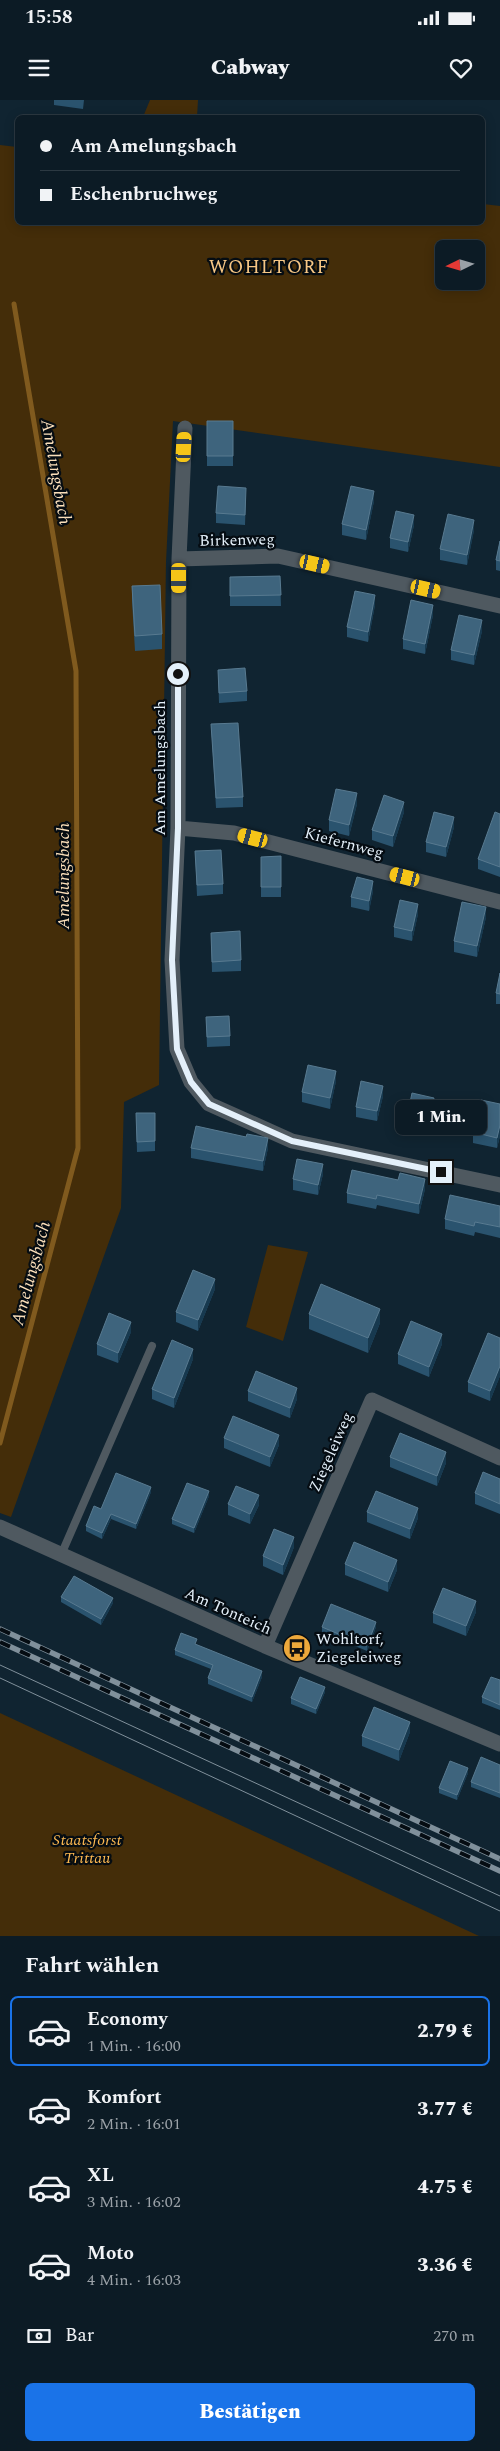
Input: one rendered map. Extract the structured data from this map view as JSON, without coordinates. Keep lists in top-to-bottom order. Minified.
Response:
{"streets":{"street":["Birkenweg","Am Amelungsbach","Kiefernweg","Ziegeleiweg","Am Tonteich"]},"crossings":[["Birkenweg","Am Amelungsbach"],["Am Amelungsbach","Kiefernweg"],["Ziegeleiweg","Am Tonteich"]],"districts":["WOHLTORF"],"water":["Amelungsbach"],"parks":["Staatsforst Trittau"],"places":{"bus stop":["Wohltorf, Ziegeleiweg"]},"north":"left","page":{"status":"15:58","header":"Cabway","banner":["Am Amelungsbach","Eschenbruchweg"],"bubble":"1 Min.","heading":"Fahrt wählen","list":[{"name":"Economy","note":"1 Min. · 16:00","value":"2.79 €"},{"name":"Komfort","note":"2 Min. · 16:01","value":"3.77 €"},{"name":"XL","note":"3 Min. · 16:02","value":"4.75 €"},{"name":"Moto","note":"4 Min. · 16:03","value":"3.36 €"}],"pay":["Bar","270 m"],"buttons":"Bestätigen"}}
